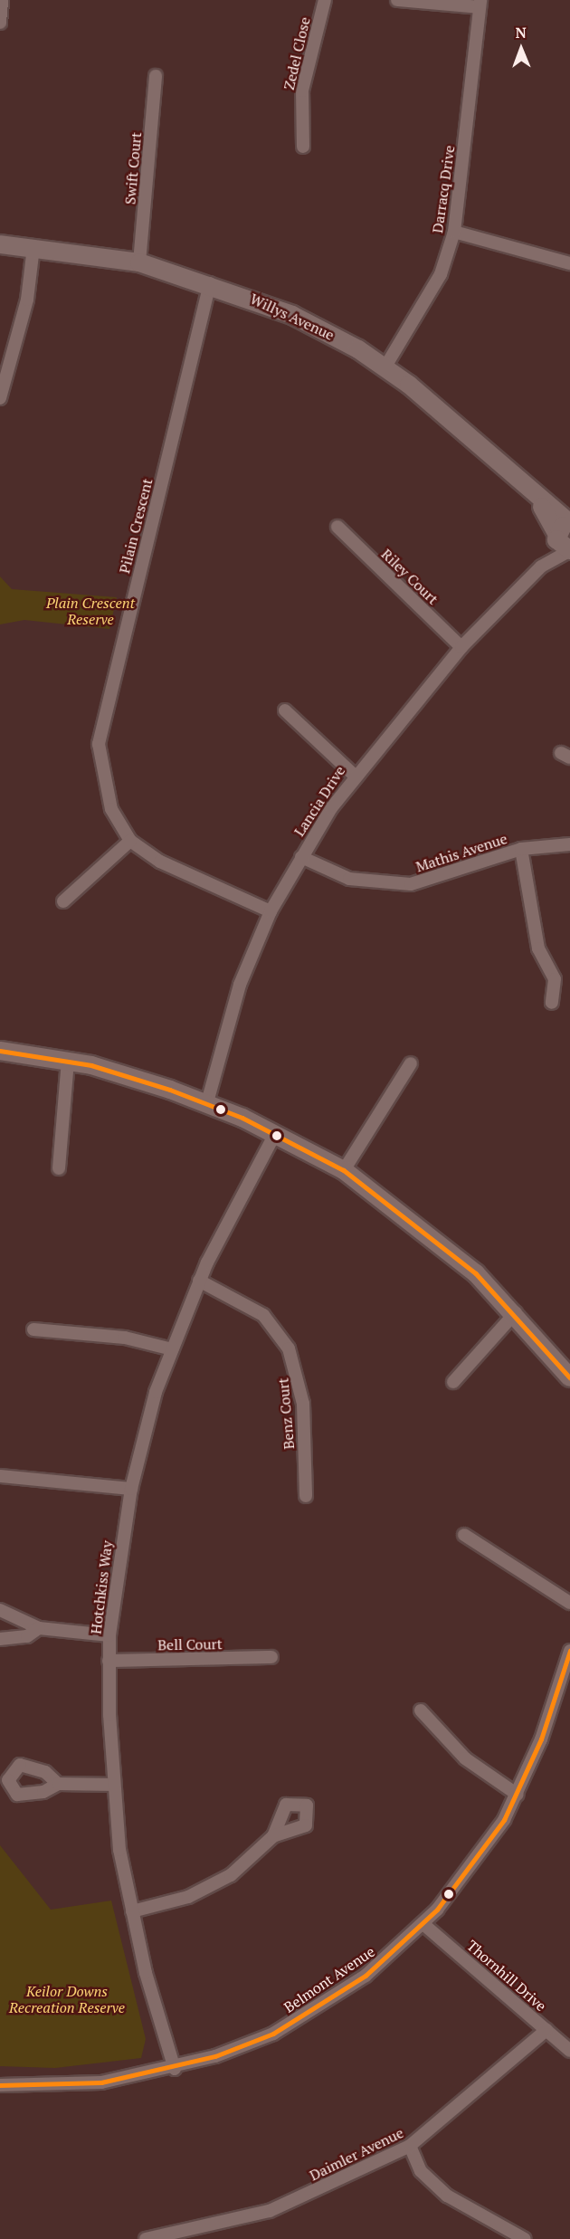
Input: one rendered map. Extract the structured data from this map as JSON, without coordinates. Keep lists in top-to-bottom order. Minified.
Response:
{"streets":{"street":["Zedel Close","Swift Court","Darracq Drive","Willys Avenue","Pilain Crescent","Riley Court","Lancia Drive","Mathis Avenue","Benz Court","Hotchkiss Way","Bell Court","Thornhill Drive","Belmont Avenue","Daimler Avenue"]},"crossings":[["Swift Court","Willys Avenue"],["Darracq Drive","Willys Avenue"],["Willys Avenue","Pilain Crescent"],["Willys Avenue","Lancia Drive"],["Pilain Crescent","Lancia Drive"],["Riley Court","Lancia Drive"],["Lancia Drive","Mathis Avenue"],["Benz Court","Hotchkiss Way"],["Hotchkiss Way","Bell Court"],["Hotchkiss Way","Belmont Avenue"],["Thornhill Drive","Belmont Avenue"],["Thornhill Drive","Daimler Avenue"]],"parks":["Plain Crescent Reserve","Keilor Downs Recreation Reserve"],"north":"top"}
